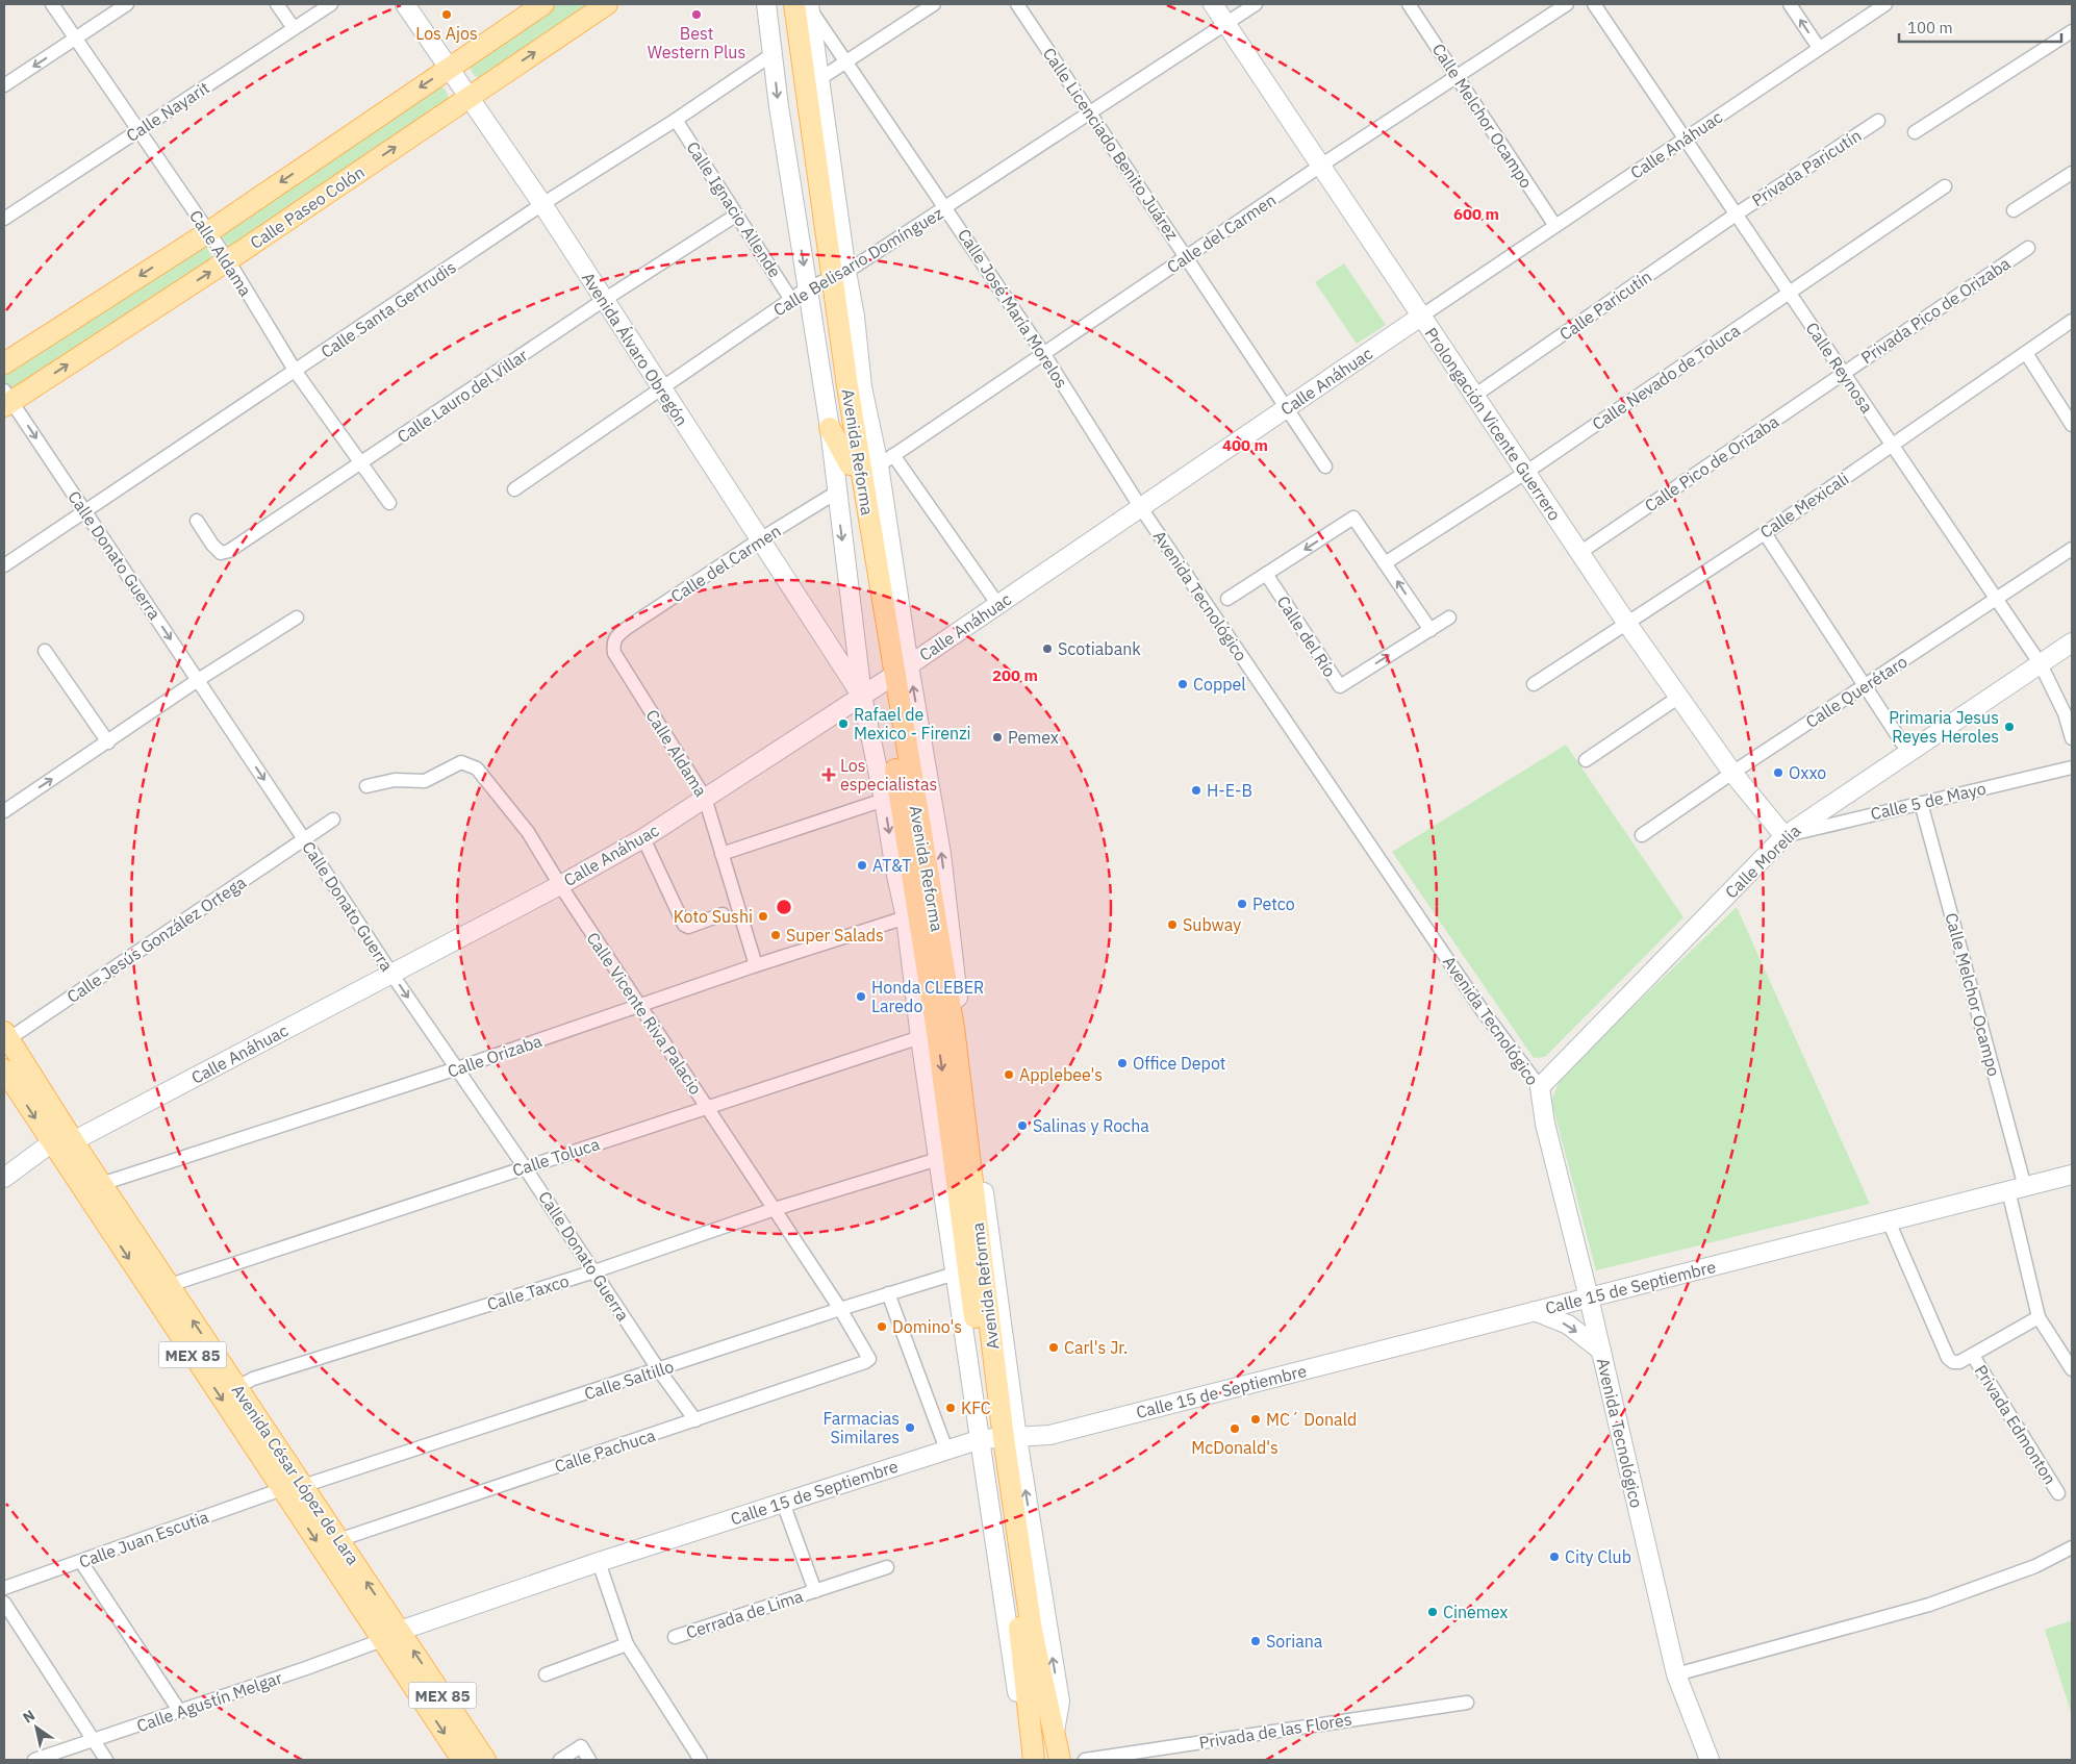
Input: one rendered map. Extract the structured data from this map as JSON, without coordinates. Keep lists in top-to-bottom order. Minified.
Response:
{"streets":{"main road":["Calle Paseo Colón","Avenida Reforma","MEX 85","Avenida César López de Lara"],"street":["Calle Nayarit","Calle Melchor Ocampo","Calle Licenciado Benito Juárez","Calle Anáhuac","Privada Paricutín","Calle Ignacio Allende","Calle del Carmen","Calle Aldama","Calle Belisario Domínguez","Calle Paricutín","Calle José María Morelos","Calle Santa Gertrudis","Privada Pico de Orizaba","Avenida Álvaro Obregón","Calle Reynosa","Calle Nevado de Toluca","Calle Lauro del Villar","Prolongación Vicente Guerrero","Calle Pico de Orizaba","Calle Mexicali","Calle Donato Guerra","Avenida Tecnológico","Calle del Río","Calle Querétaro","Calle 5 de Mayo","Calle Morelia","Calle Jesús González Ortega","Calle Vicente Riva Palacio","Calle Orizaba","Calle Toluca","Calle 15 de Septiembre","Calle Taxco","Calle Saltillo","Privada Edmonton","Calle Pachuca","Calle Juan Escutia","Cerrada de Lima","Calle Agustín Melgar","Privada de las Flores"]},"crossings":[["Calle Nayarit","Calle Aldama"],["Calle Melchor Ocampo","Calle Anáhuac"],["Calle Melchor Ocampo","Calle del Carmen"],["Calle Melchor Ocampo","Calle 5 de Mayo"],["Calle Melchor Ocampo","Calle 15 de Septiembre"],["Calle Licenciado Benito Juárez","Calle Anáhuac"],["Calle Licenciado Benito Juárez","Calle del Carmen"],["Calle Licenciado Benito Juárez","Calle Belisario Domínguez"],["Calle Anáhuac","Calle Aldama"],["Calle Anáhuac","Calle José María Morelos"],["Calle Anáhuac","Avenida Álvaro Obregón"],["Calle Anáhuac","Calle Reynosa"],["Calle Anáhuac","Prolongación Vicente Guerrero"],["Calle Anáhuac","Avenida Reforma"],["Calle Anáhuac","Calle Donato Guerra"],["Calle Anáhuac","Avenida Tecnológico"],["Calle Anáhuac","Calle Vicente Riva Palacio"],["Calle Anáhuac","Avenida César López de Lara"],["Privada Paricutín","Calle Paricutín"],["Privada Paricutín","Calle Reynosa"],["Calle Paseo Colón","Calle Aldama"],["Calle Paseo Colón","Avenida Álvaro Obregón"],["Calle Paseo Colón","Calle Donato Guerra"],["Calle Ignacio Allende","Calle Belisario Domínguez"],["Calle Ignacio Allende","Calle Santa Gertrudis"],["Calle Ignacio Allende","Calle Lauro del Villar"],["Calle del Carmen","Calle Aldama"],["Calle del Carmen","Calle José María Morelos"],["Calle del Carmen","Avenida Álvaro Obregón"],["Calle del Carmen","Prolongación Vicente Guerrero"],["Calle del Carmen","Avenida Reforma"],["Calle Aldama","Calle Santa Gertrudis"],["Calle Aldama","Calle Lauro del Villar"],["Calle Aldama","Calle Orizaba"],["Calle Belisario Domínguez","Calle José María Morelos"],["Calle Belisario Domínguez","Avenida Álvaro Obregón"],["Calle Belisario Domínguez","Prolongación Vicente Guerrero"],["Calle Belisario Domínguez","Avenida Reforma"],["Calle Paricutín","Calle Reynosa"],["Calle Paricutín","Prolongación Vicente Guerrero"],["Calle José María Morelos","Avenida Reforma"],["Calle José María Morelos","Avenida Tecnológico"],["Calle Santa Gertrudis","Avenida Álvaro Obregón"],["Calle Santa Gertrudis","Avenida Reforma"],["Calle Santa Gertrudis","Calle Donato Guerra"],["Privada Pico de Orizaba","Calle Reynosa"],["Privada Pico de Orizaba","Calle Pico de Orizaba"],["Avenida Álvaro Obregón","Calle Lauro del Villar"],["Avenida Álvaro Obregón","Avenida Reforma"],["Calle Reynosa","Calle Nevado de Toluca"],["Calle Reynosa","Calle Pico de Orizaba"],["Calle Reynosa","Calle Mexicali"],["Calle Reynosa","Calle Querétaro"],["Calle Reynosa","Calle Morelia"],["Calle Nevado de Toluca","Prolongación Vicente Guerrero"],["Prolongación Vicente Guerrero","Calle Pico de Orizaba"],["Prolongación Vicente Guerrero","Calle Mexicali"],["Prolongación Vicente Guerrero","Calle Querétaro"],["Prolongación Vicente Guerrero","Calle 5 de Mayo"],["Prolongación Vicente Guerrero","Calle Morelia"],["Avenida Reforma","Calle Orizaba"],["Avenida Reforma","Calle Toluca"],["Avenida Reforma","Calle 15 de Septiembre"],["Avenida Reforma","Calle Taxco"],["Avenida Reforma","Calle Saltillo"],["Calle Donato Guerra","Calle Jesús González Ortega"],["Calle Donato Guerra","Calle Orizaba"],["Calle Donato Guerra","Calle Toluca"],["Calle Donato Guerra","Calle Taxco"],["Calle Donato Guerra","Calle Saltillo"],["Calle Donato Guerra","Calle Pachuca"],["Avenida Tecnológico","Calle Morelia"],["Avenida Tecnológico","Calle 15 de Septiembre"],["Calle 5 de Mayo","Calle Morelia"],["Calle Jesús González Ortega","Avenida César López de Lara"],["Calle Vicente Riva Palacio","Calle Orizaba"],["Calle Vicente Riva Palacio","Calle Toluca"],["Calle Vicente Riva Palacio","Calle Taxco"],["Calle Vicente Riva Palacio","Calle Saltillo"],["Calle Vicente Riva Palacio","Calle Pachuca"],["Calle Orizaba","Avenida César López de Lara"],["Calle Toluca","Avenida César López de Lara"],["Calle 15 de Septiembre","Avenida César López de Lara"],["Calle 15 de Septiembre","Cerrada de Lima"],["Calle 15 de Septiembre","Calle Agustín Melgar"],["Calle Taxco","Avenida César López de Lara"],["Calle Saltillo","Avenida César López de Lara"],["Calle Saltillo","Calle Juan Escutia"],["Calle Pachuca","Avenida César López de Lara"],["Avenida César López de Lara","Calle Juan Escutia"],["Avenida César López de Lara","Calle Agustín Melgar"]],"one_way":["Calle Donato Guerra"],"places":{"other":["Los Ajos","Best Western Plus","Scotiabank","Coppel","Rafael de Mexico - Firenzi","Primaria Jesus Reyes Heroles","Pemex","Oxxo","H-E-B","AT&T","Petco","Koto Sushi","Subway","Super Salads","Honda CLEBER Laredo","Office Depot","Applebee's","Salinas y Rocha","Domino's","Carl's Jr.","KFC","MC´ Donald","Farmacias Similares","McDonald's","City Club","Cinemex","Soriana"],"health":["Los especialistas"]},"scale_bar":"100 m","north":"top left","rings":["600 m","400 m","200 m"]}
